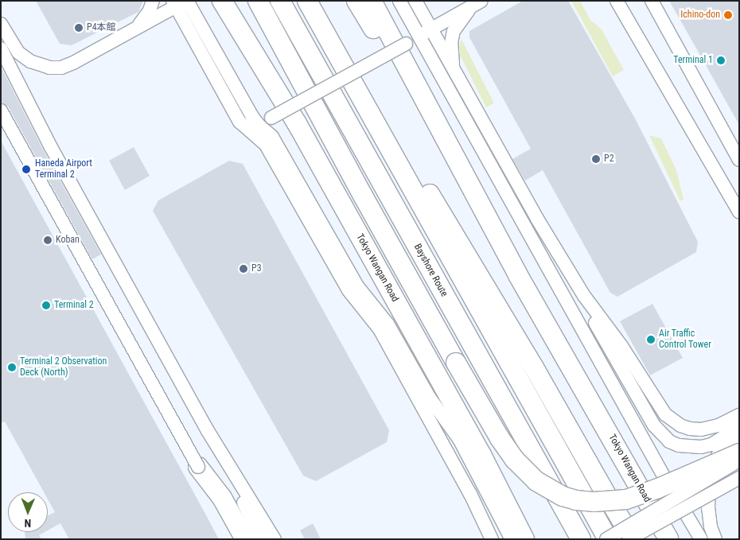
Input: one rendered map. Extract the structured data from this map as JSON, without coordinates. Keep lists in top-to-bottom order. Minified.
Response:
{"streets":{"highway":["Tokyo Wangan Road","Bayshore Route"]},"places":["Ichino-don","P4本館","Terminal 1","P2","Haneda Airport Terminal 2","Koban","P3","Terminal 2","Air Traffic Control Tower","Terminal 2 Observation Deck (North)"],"north":"bottom"}
